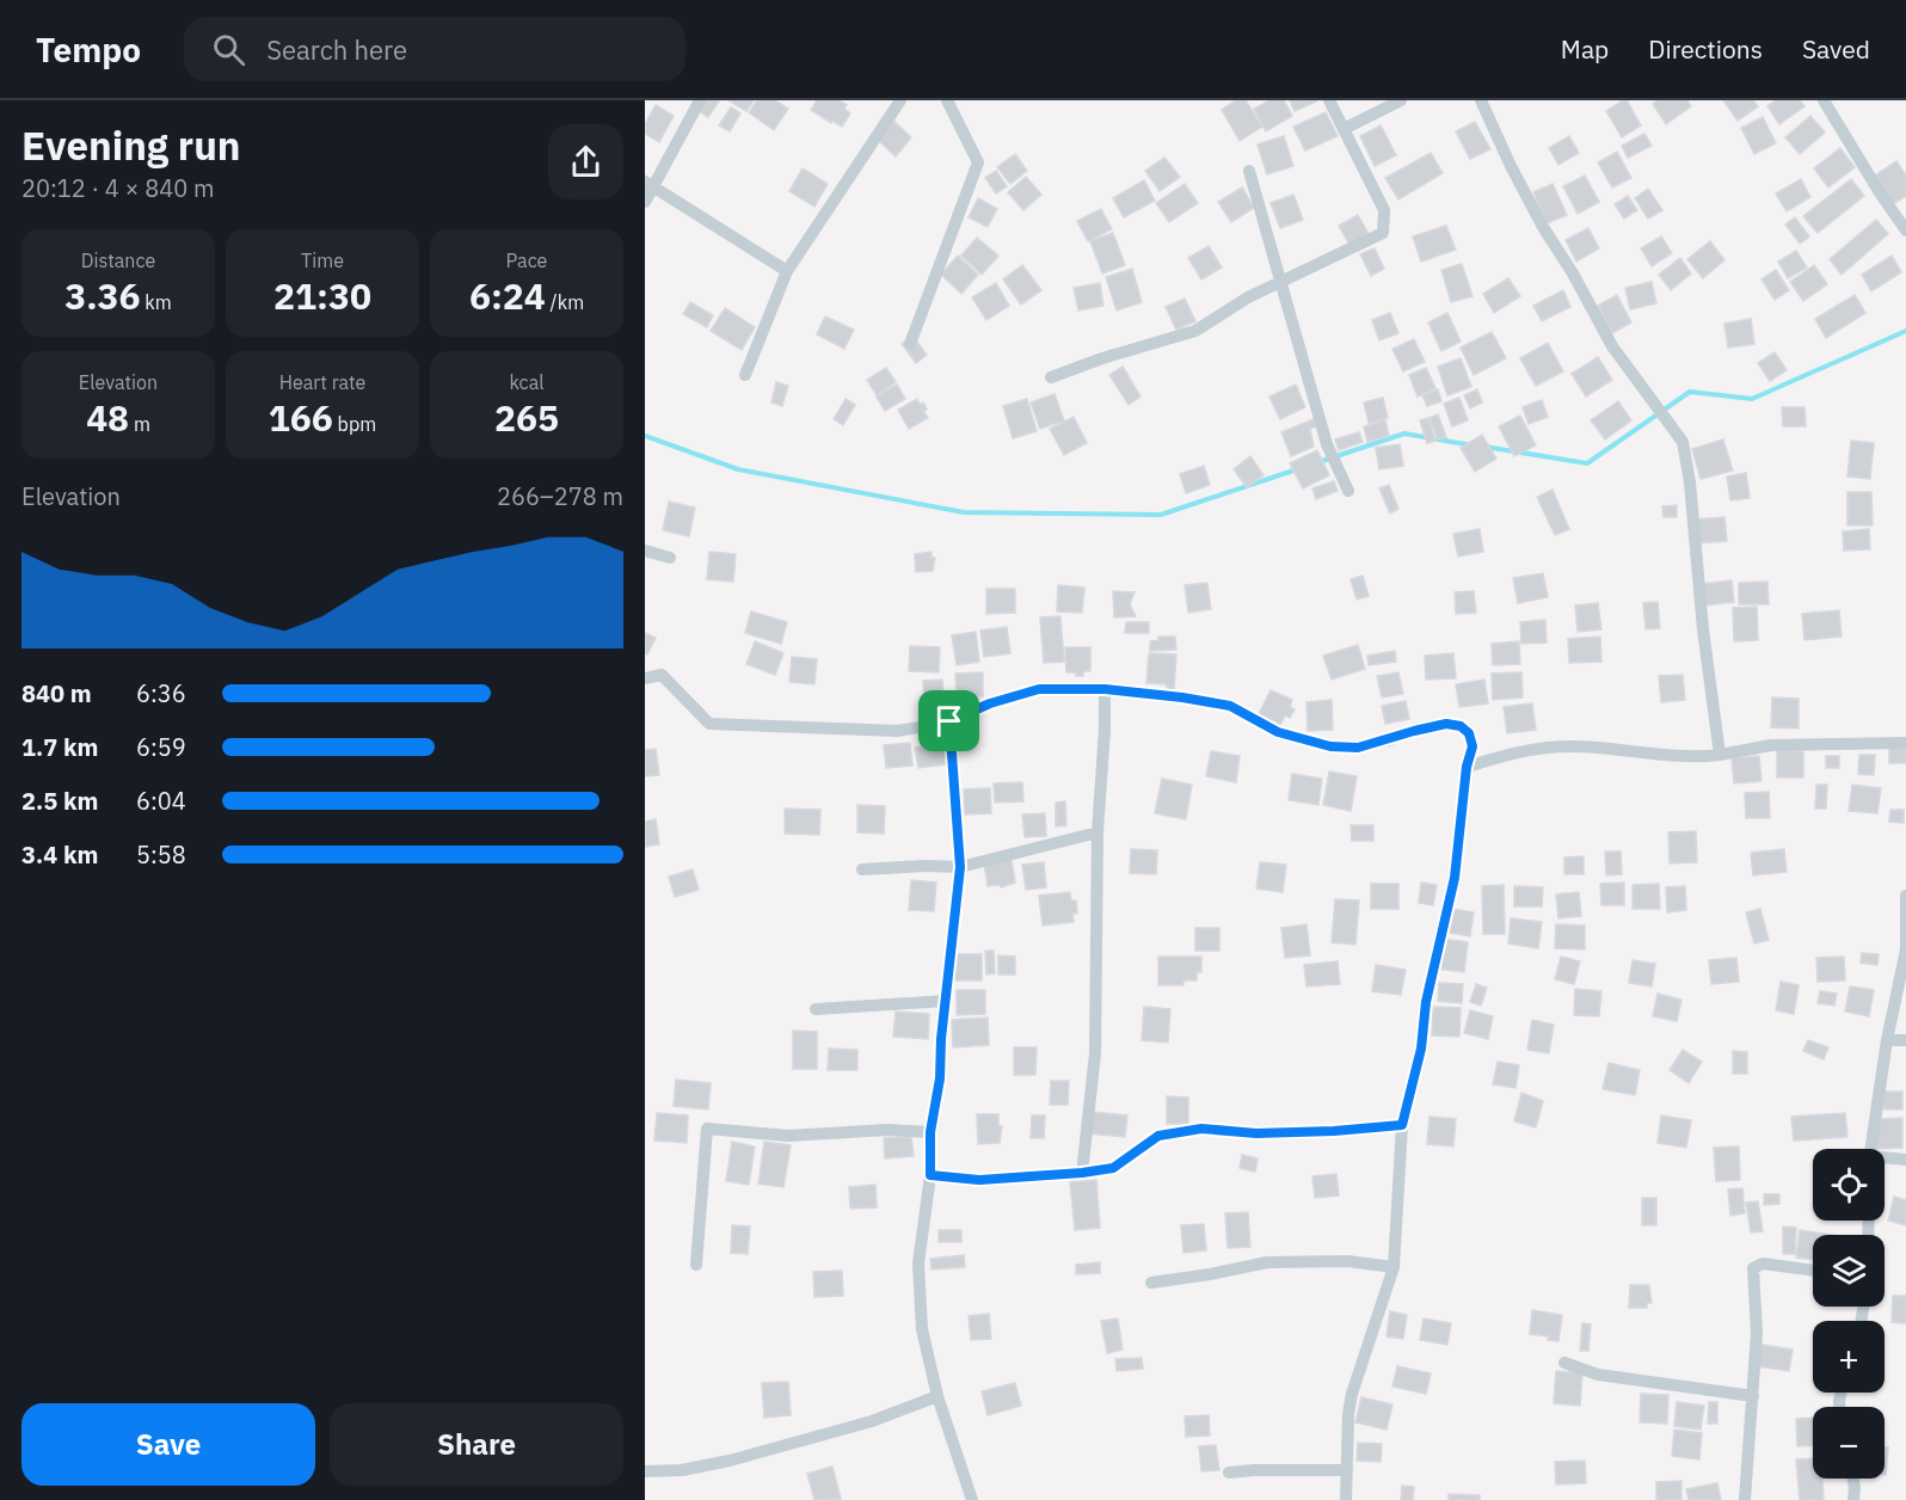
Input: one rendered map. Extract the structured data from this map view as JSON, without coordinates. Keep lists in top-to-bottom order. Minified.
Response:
{"page":{"header":"Tempo","search":"Search here","nav":["Map","Directions","Saved"],"heading":["Evening run","20:12 · 4 × 840 m"],"stats":[["Distance","3.36 km"],["Time","21:30"],["Pace","6:24 /km"],["Elevation","48 m"],["Heart rate","166 bpm"],["kcal","265"]],"chart":["Elevation","266–278 m"],"list":[{"name":"840 m","note":"6:36"},{"name":"1.7 km","note":"6:59"},{"name":"2.5 km","note":"6:04"},{"name":"3.4 km","note":"5:58"}],"map_buttons":["+","−"],"buttons":["Save","Share"]}}
